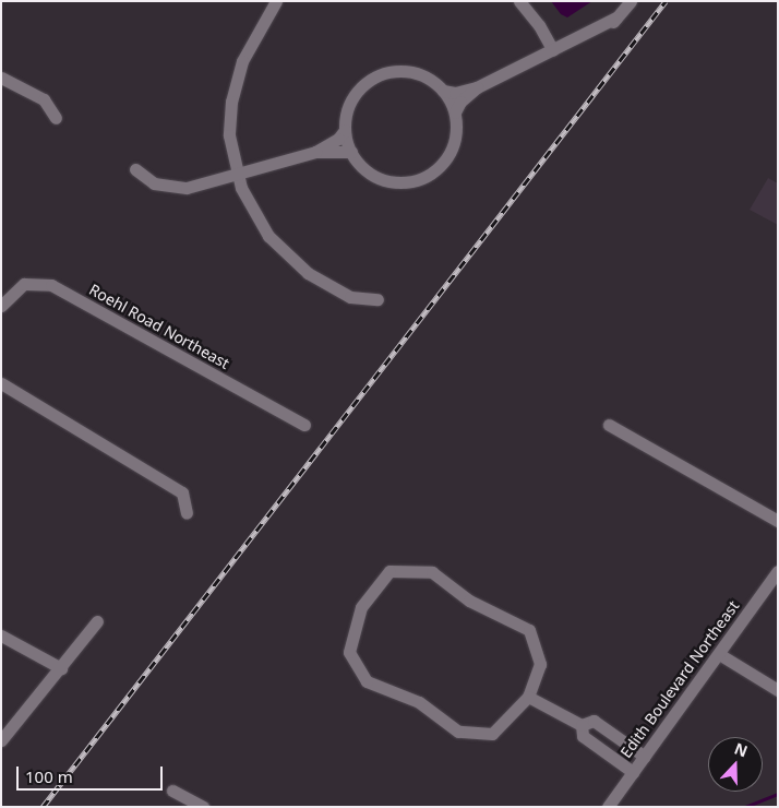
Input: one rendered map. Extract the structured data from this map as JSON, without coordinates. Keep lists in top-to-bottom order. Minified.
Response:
{"streets":{"street":["Roehl Road Northeast","Edith Boulevard Northeast"]},"scale_bar":"100 m","north":"top"}
